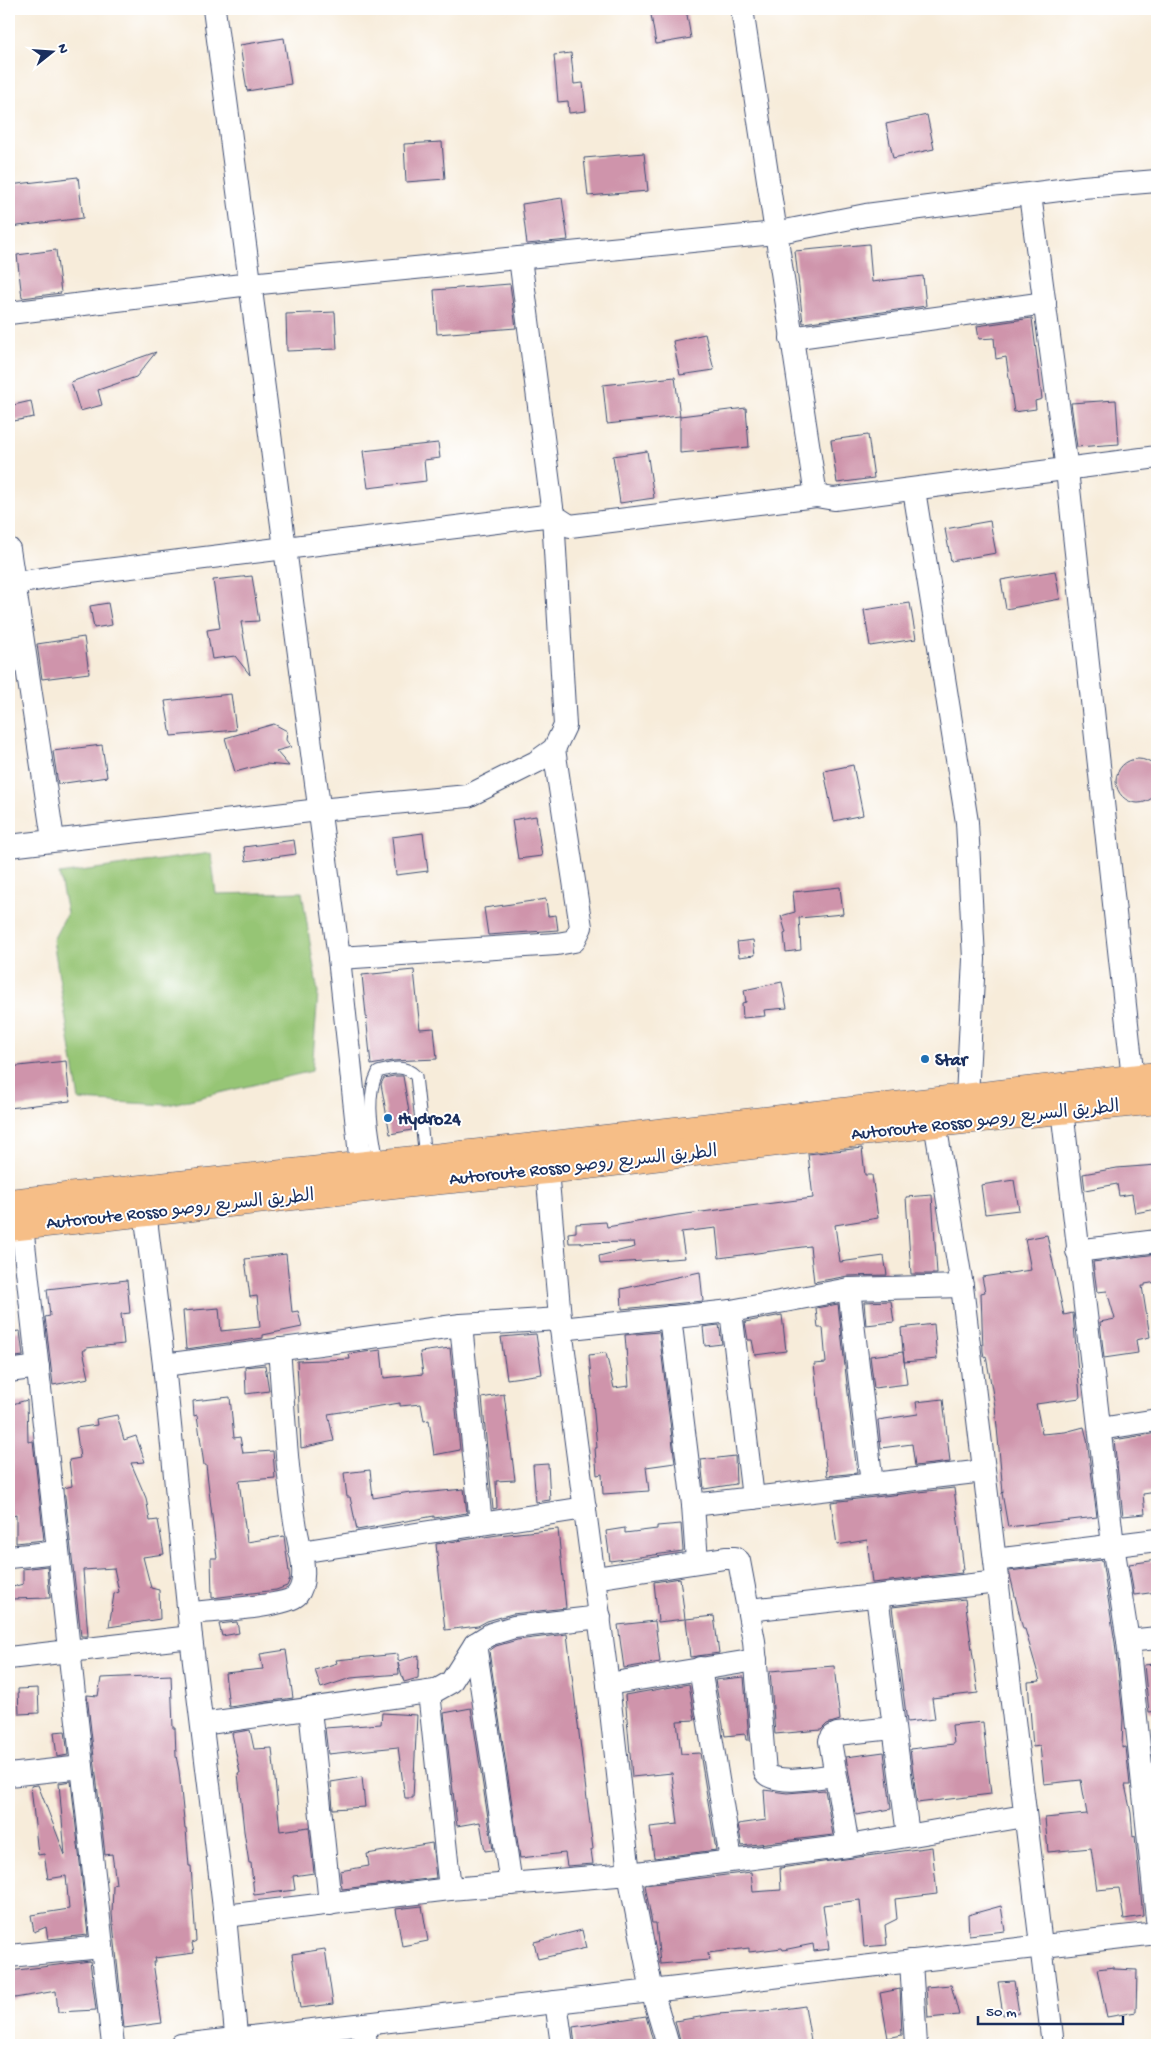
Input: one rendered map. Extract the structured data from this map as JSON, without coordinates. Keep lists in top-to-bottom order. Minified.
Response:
{"streets":{"highway":["Autoroute Rosso الطريق السريع روصو"]},"places":["Star","Hydro24"],"scale_bar":"50 m","north":"right"}
